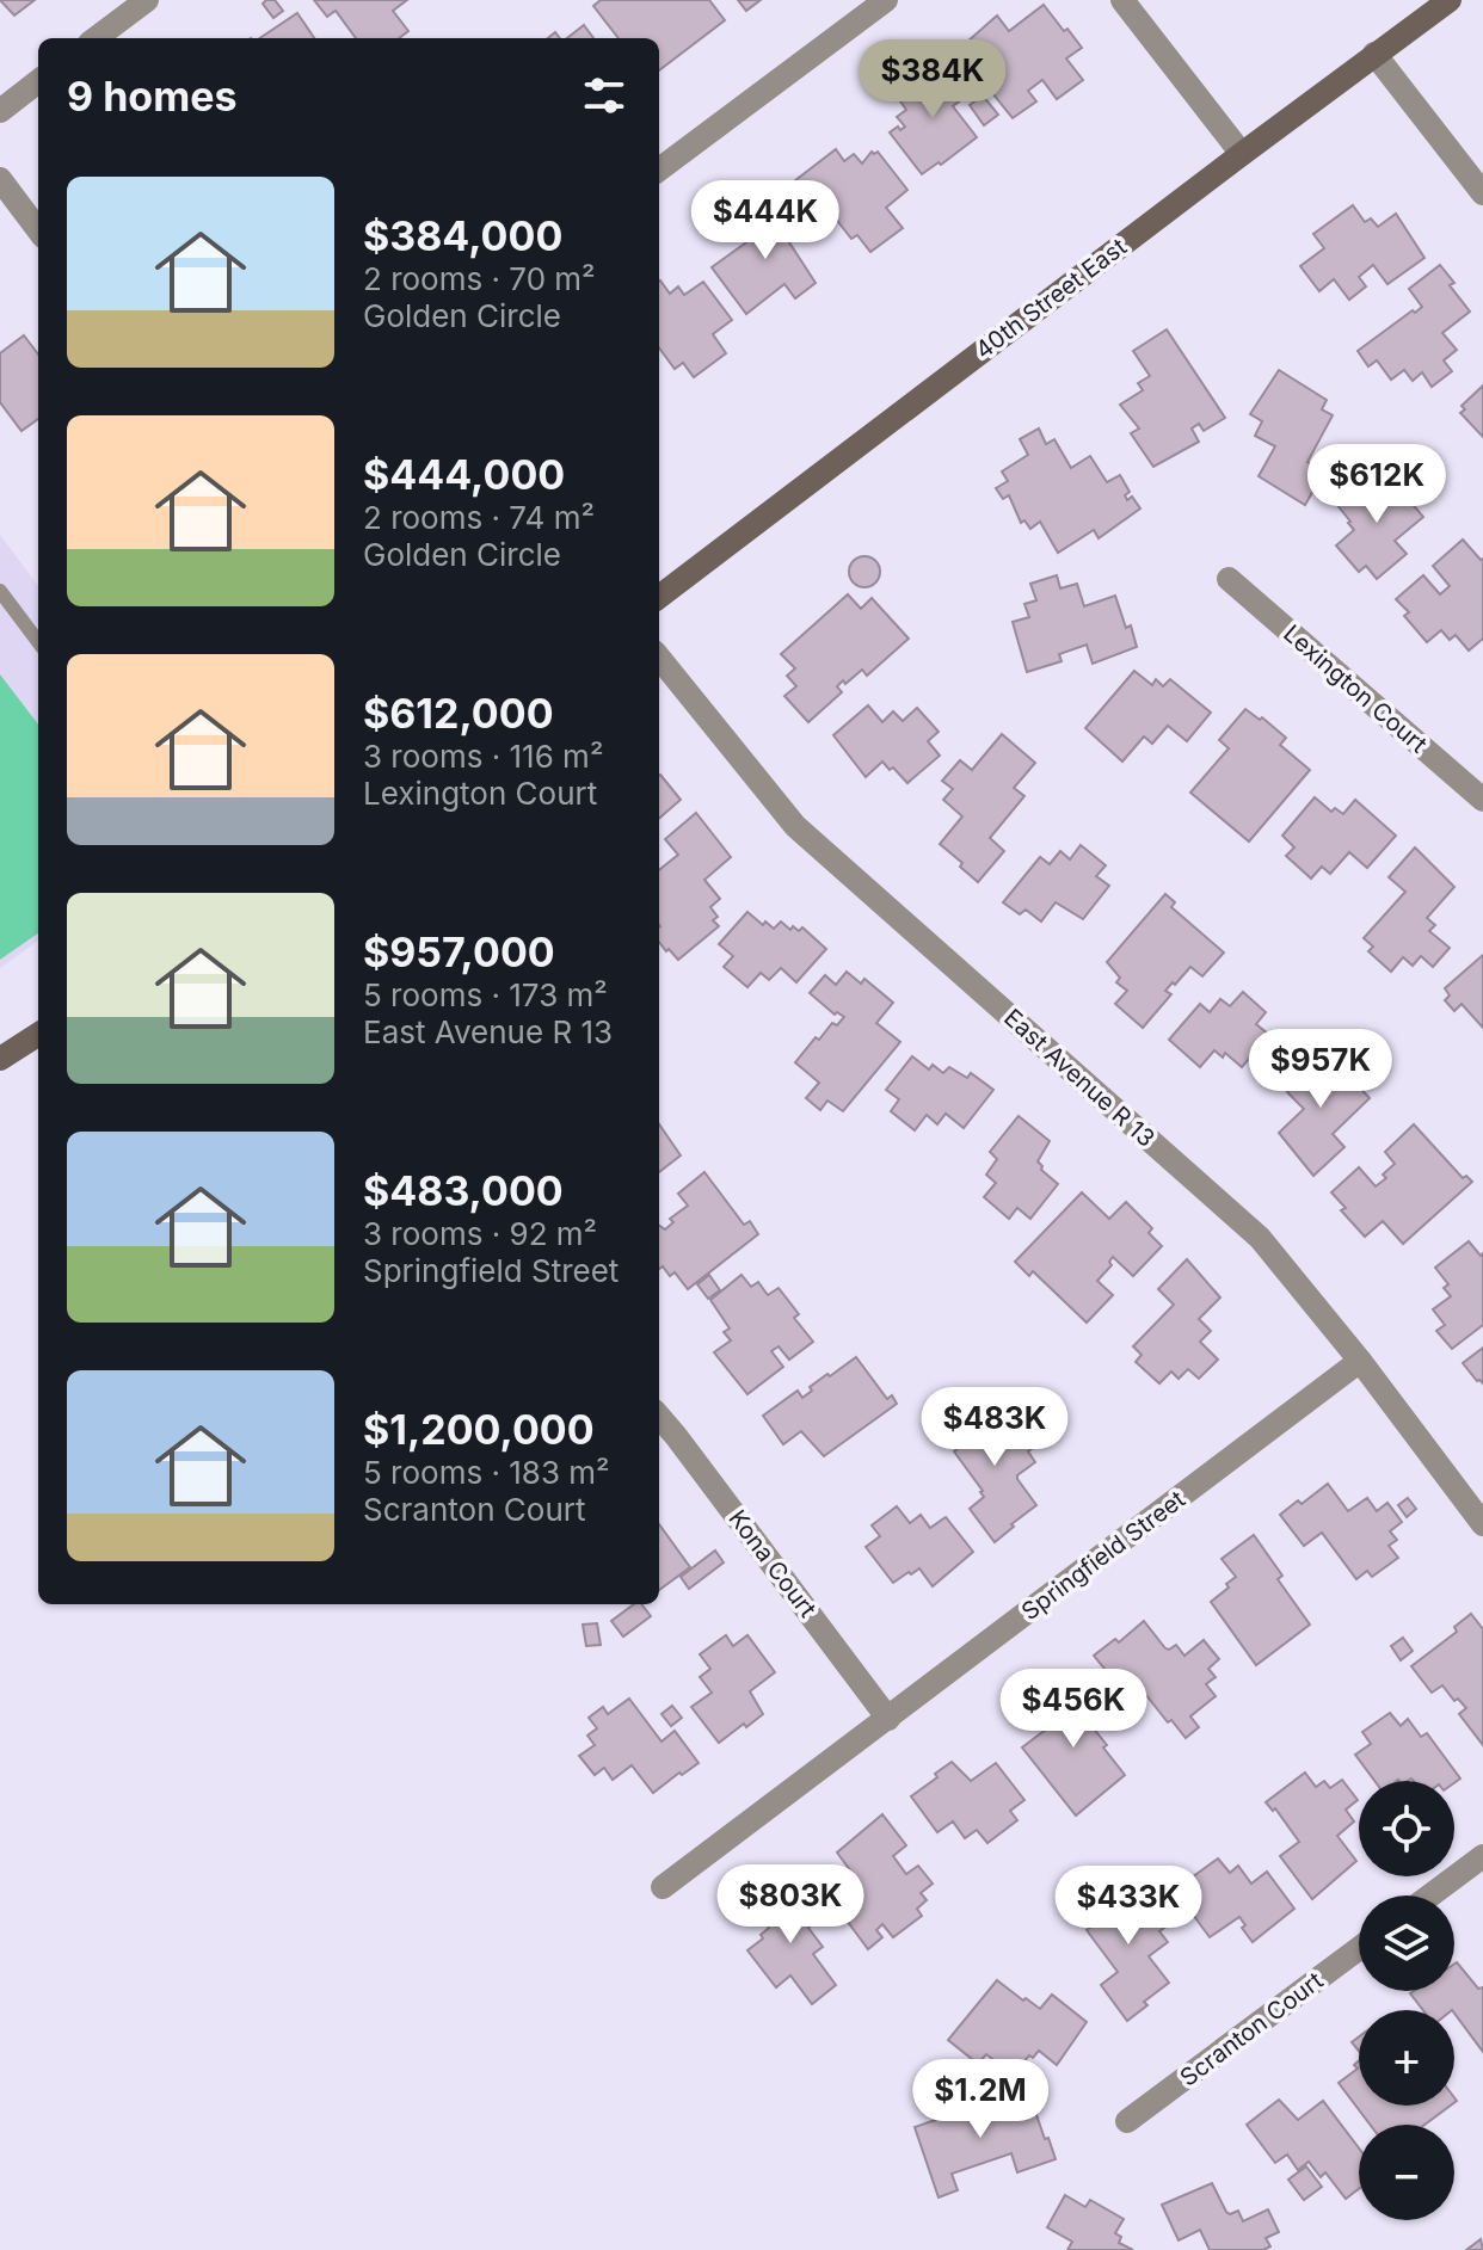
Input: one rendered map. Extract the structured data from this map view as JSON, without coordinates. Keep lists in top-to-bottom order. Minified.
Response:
{"streets":{"main road":["40th Street East"],"street":["Lexington Court","East Avenue R 13","Springfield Street","Kona Court","Scranton Court"]},"crossings":[["East Avenue R 13","Springfield Street"],["Springfield Street","Kona Court"]],"page":{"heading":"9 homes","price":["$384K","$444K","$612K","$957K","$483K","$456K","$803K","$433K","$1.2M"],"list":[{"name":"$384,000","note":"2 rooms · 70 m² · Golden Circle"},{"name":"$444,000","note":"2 rooms · 74 m² · Golden Circle"},{"name":"$612,000","note":"3 rooms · 116 m² · Lexington Court"},{"name":"$957,000","note":"5 rooms · 173 m² · East Avenue R 13"},{"name":"$483,000","note":"3 rooms · 92 m² · Springfield Street"},{"name":"$1,200,000","note":"5 rooms · 183 m² · Scranton Court"}],"map_buttons":["+","−"]}}
